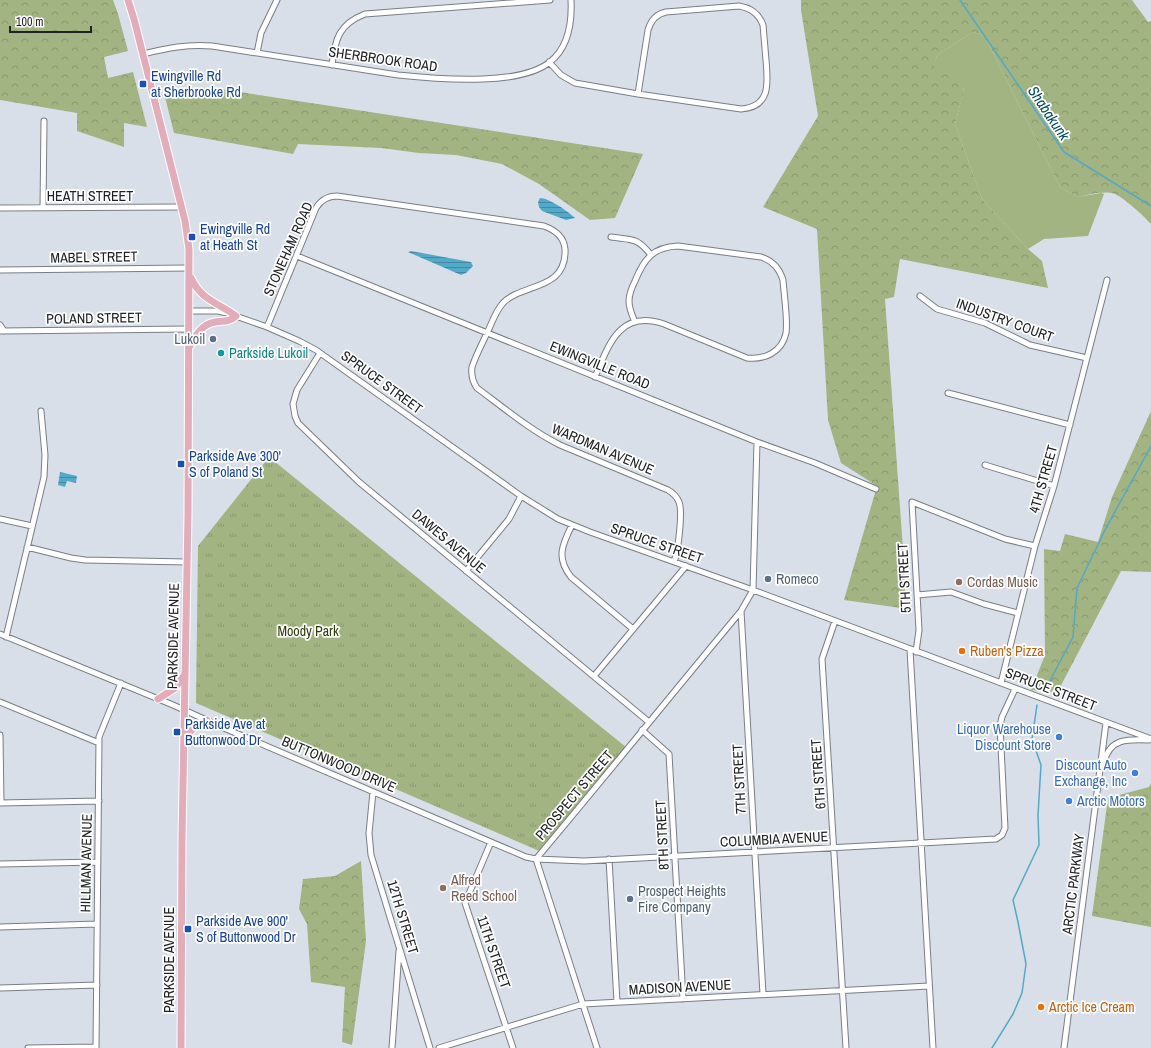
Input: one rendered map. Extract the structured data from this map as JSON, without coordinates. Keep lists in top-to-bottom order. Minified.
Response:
{"streets":{"main road":["PARKSIDE AVENUE"],"street":["SHERBROOK ROAD","HEATH STREET","STONEHAM ROAD","MABEL STREET","POLAND STREET","INDUSTRY COURT","EWINGVILLE ROAD","SPRUCE STREET","WARDMAN AVENUE","4TH STREET","DAWES AVENUE","5TH STREET","BUTTONWOOD DRIVE","6TH STREET","7TH STREET","PROSPECT STREET","8TH STREET","COLUMBIA AVENUE","HILLMAN AVENUE","ARCTIC PARKWAY","12TH STREET","11TH STREET","MADISON AVENUE"]},"crossings":[["HEATH STREET","PARKSIDE AVENUE"],["STONEHAM ROAD","EWINGVILLE ROAD"],["STONEHAM ROAD","SPRUCE STREET"],["STONEHAM ROAD","WARDMAN AVENUE"],["MABEL STREET","PARKSIDE AVENUE"],["POLAND STREET","PARKSIDE AVENUE"],["INDUSTRY COURT","4TH STREET"],["EWINGVILLE ROAD","WARDMAN AVENUE"],["SPRUCE STREET","WARDMAN AVENUE"],["SPRUCE STREET","4TH STREET"],["SPRUCE STREET","DAWES AVENUE"],["SPRUCE STREET","5TH STREET"],["SPRUCE STREET","PARKSIDE AVENUE"],["SPRUCE STREET","6TH STREET"],["SPRUCE STREET","PROSPECT STREET"],["SPRUCE STREET","COLUMBIA AVENUE"],["SPRUCE STREET","ARCTIC PARKWAY"],["4TH STREET","5TH STREET"],["DAWES AVENUE","PROSPECT STREET"],["PARKSIDE AVENUE","BUTTONWOOD DRIVE"],["BUTTONWOOD DRIVE","PROSPECT STREET"],["BUTTONWOOD DRIVE","COLUMBIA AVENUE"],["BUTTONWOOD DRIVE","HILLMAN AVENUE"],["BUTTONWOOD DRIVE","12TH STREET"],["BUTTONWOOD DRIVE","11TH STREET"],["6TH STREET","COLUMBIA AVENUE"],["6TH STREET","MADISON AVENUE"],["7TH STREET","PROSPECT STREET"],["7TH STREET","COLUMBIA AVENUE"],["7TH STREET","MADISON AVENUE"],["PROSPECT STREET","8TH STREET"],["PROSPECT STREET","COLUMBIA AVENUE"],["PROSPECT STREET","MADISON AVENUE"],["8TH STREET","COLUMBIA AVENUE"],["8TH STREET","MADISON AVENUE"],["11TH STREET","MADISON AVENUE"]],"water":["Shabakunk"],"parks":["Moody Park"],"places":{"transit":["Ewingville Rd at Sherbrooke Rd","Ewingville Rd at Heath St","Parkside Ave 300' S of Poland St","Parkside Ave at Buttonwood Dr","Parkside Ave 900' S of Buttonwood Dr"],"other":["Lukoil","Parkside Lukoil","Romeco","Cordas Music","Ruben's Pizza","Liquor Warehouse Discount Store","Discount Auto Exchange, Inc","Arctic Motors","Alfred Reed School","Prospect Heights Fire Company","Arctic Ice Cream"]},"scale_bar":"100 m"}
